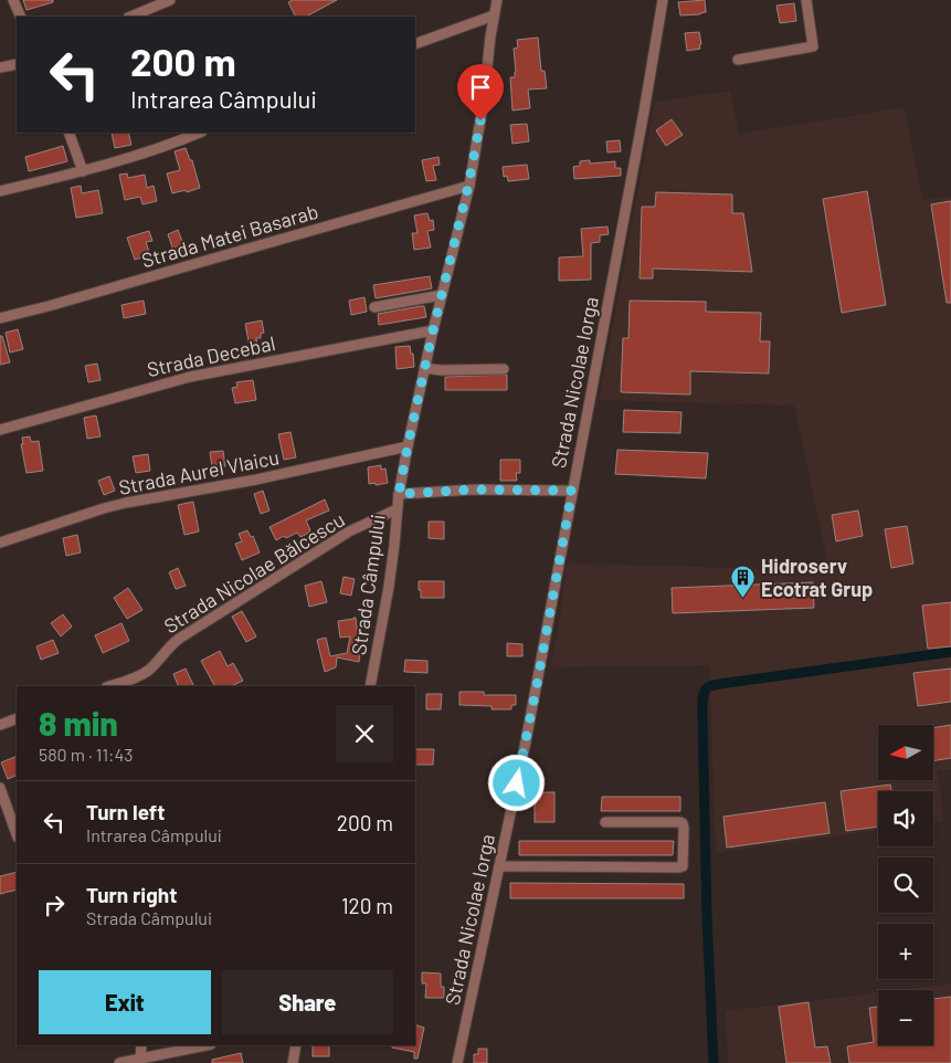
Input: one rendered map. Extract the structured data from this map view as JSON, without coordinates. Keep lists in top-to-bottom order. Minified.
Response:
{"streets":{"street":["Strada Matei Basarab","Strada Decebal","Strada Nicolae Iorga","Strada Aurel Vlaicu","Strada Nicolae Bălcescu","Strada Câmpului"]},"crossings":[["Strada Matei Basarab","Strada Câmpului"],["Strada Decebal","Strada Câmpului"],["Strada Aurel Vlaicu","Strada Câmpului"],["Strada Nicolae Bălcescu","Strada Câmpului"]],"places":{"building":["Hidroserv Ecotrat Grup"]},"north":"left","page":{"turn":["200 m","Intrarea Câmpului"],"heading":["8 min","580 m · 11:43"],"map_buttons":["+","−"],"list":[{"name":"Turn left","note":"Intrarea Câmpului","value":"200 m"},{"name":"Turn right","note":"Strada Câmpului","value":"120 m"}],"buttons":["Exit","Share"]}}
